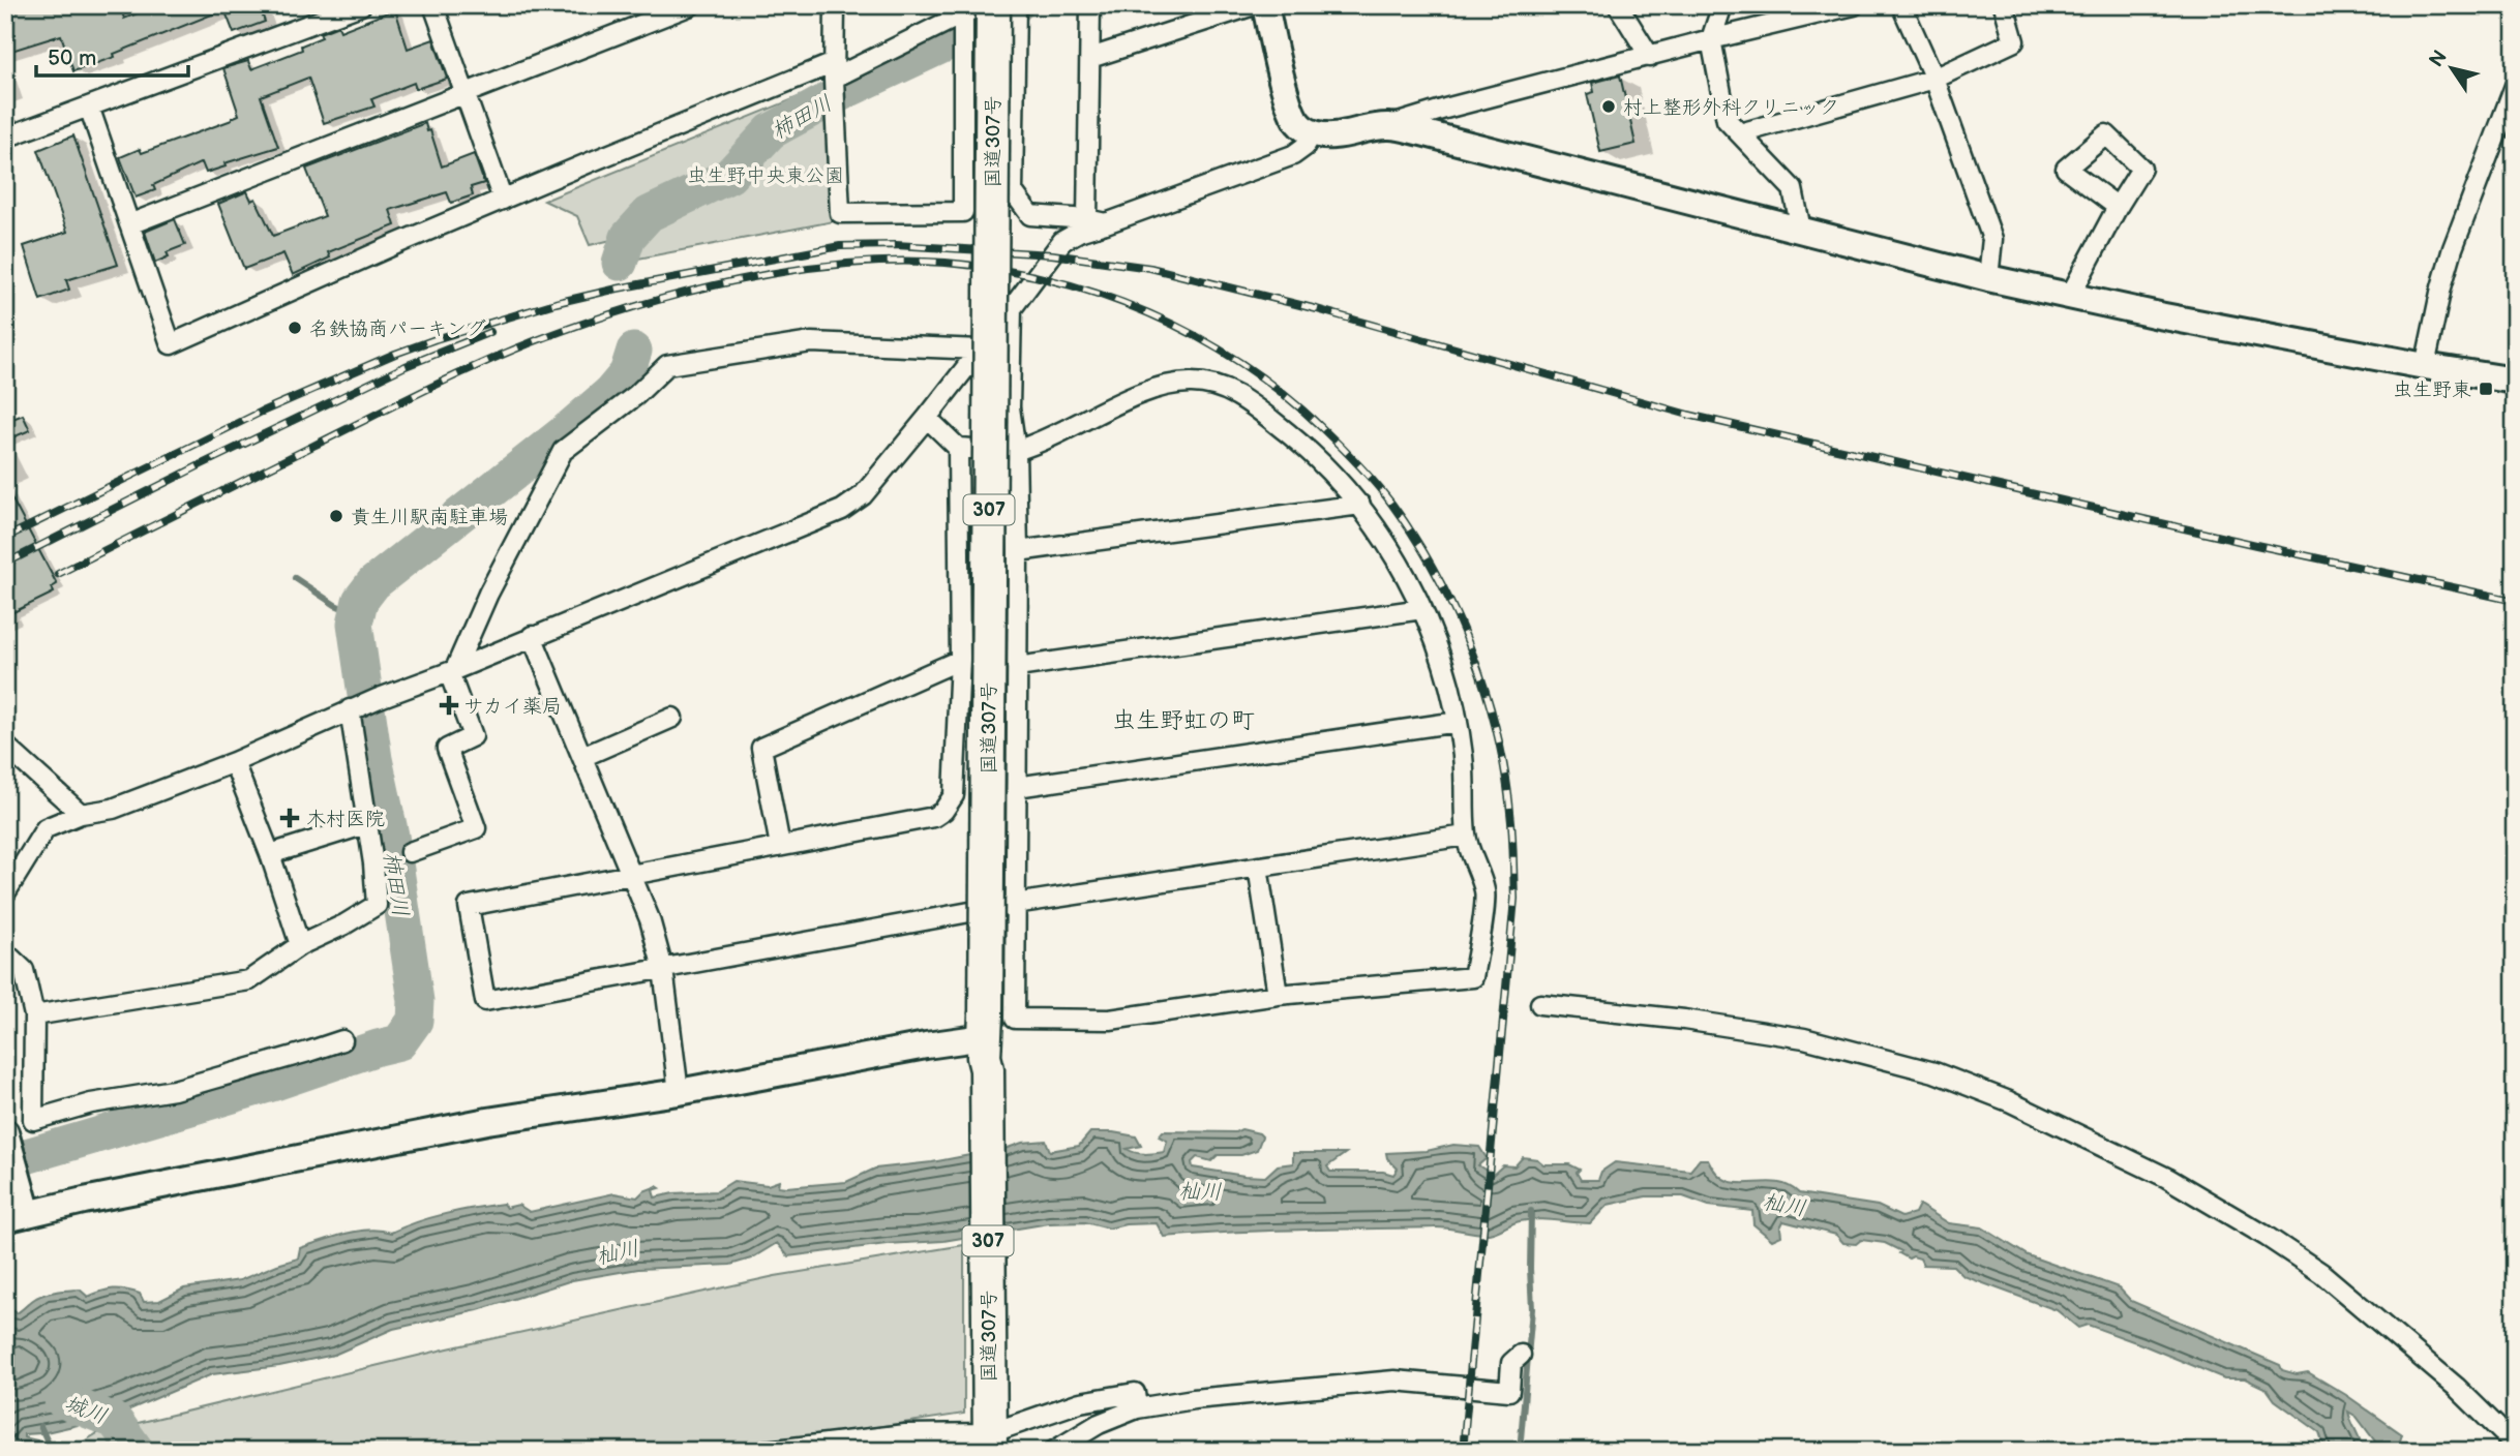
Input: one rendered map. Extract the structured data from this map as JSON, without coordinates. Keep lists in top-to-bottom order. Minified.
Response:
{"streets":{"highway":["国道307号","307"]},"districts":["虫生野虹の町"],"water":["柿田川","杣川","城川"],"parks":["虫生野中央東公園"],"places":{"other":["村上整形外科クリニック","名鉄協商パーキング","貴生川駅南駐車場"],"transit":["虫生野東"],"health":["サカイ薬局","木村医院"]},"scale_bar":"50 m","north":"top left"}
